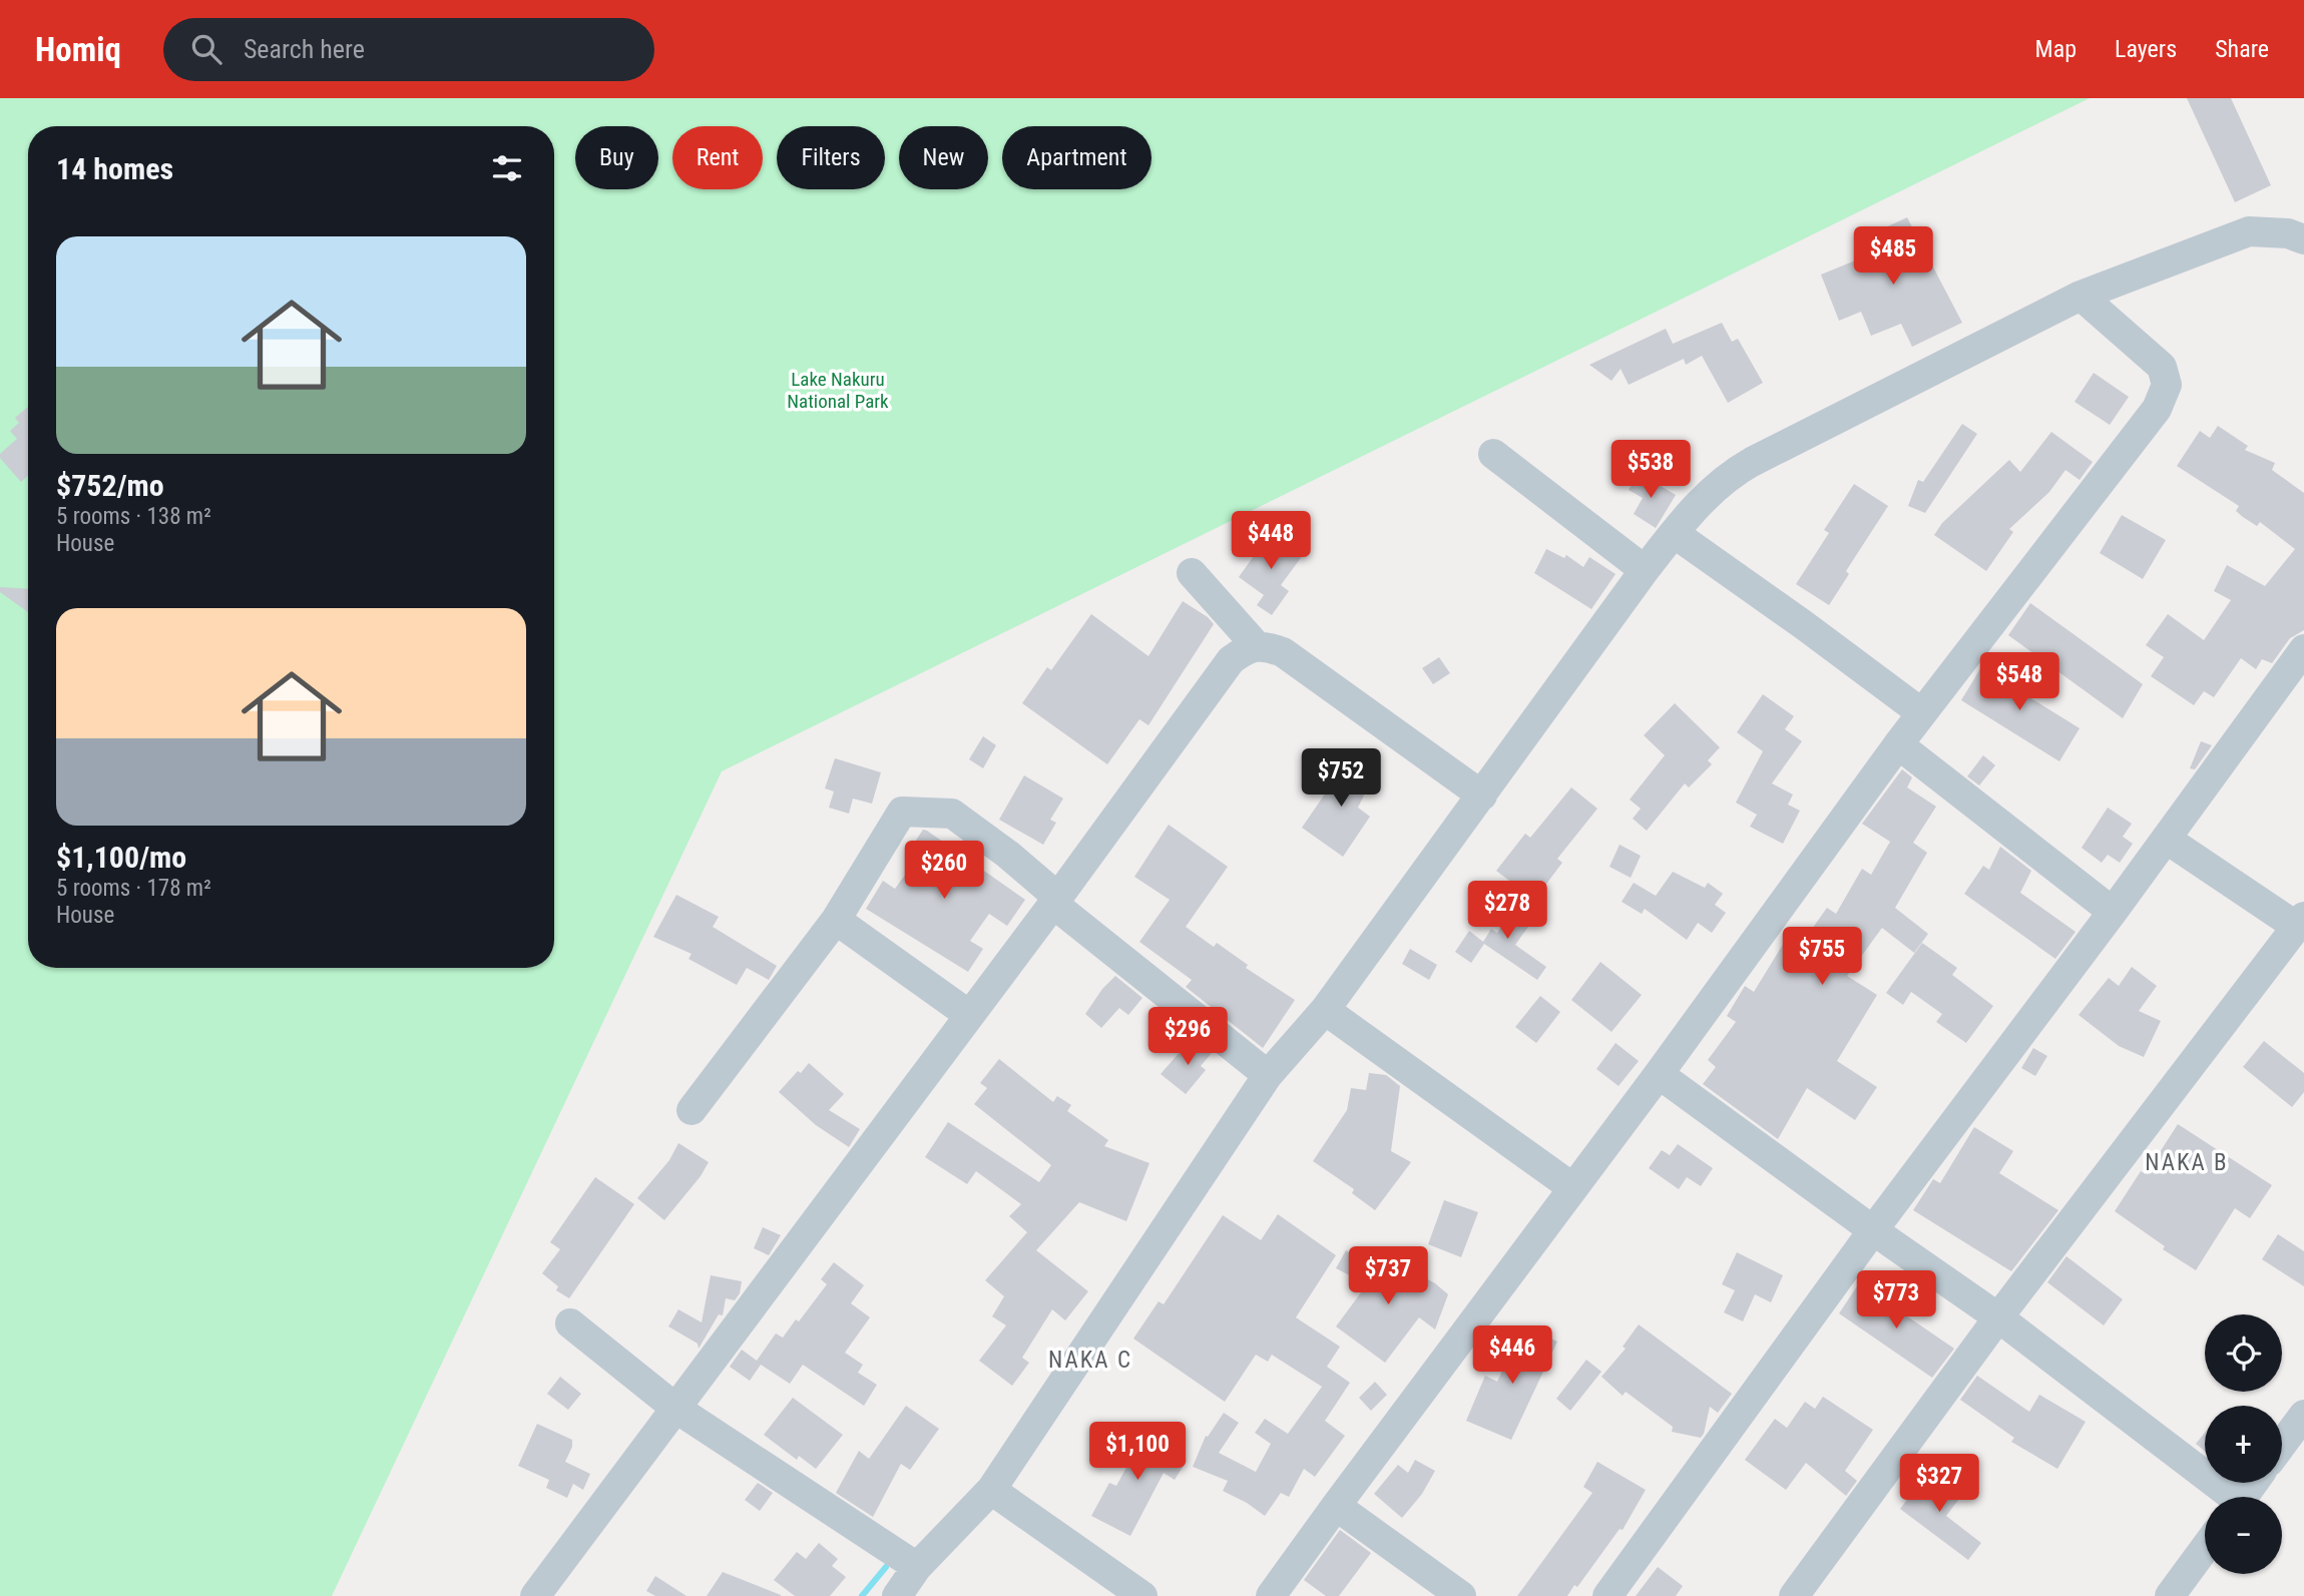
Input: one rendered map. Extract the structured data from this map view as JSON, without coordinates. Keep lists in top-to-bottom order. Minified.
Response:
{"districts":["NAKA B","NAKA C"],"parks":["Lake Nakuru National Park"],"page":{"header":"Homiq","search":"Search here","nav":["Map","Layers","Share"],"chip":["Buy","Rent","Filters","New","Apartment"],"heading":"14 homes","list":[{"name":"$752/mo","note":"5 rooms · 138 m² · House"},{"name":"$1,100/mo","note":"5 rooms · 178 m² · House"}],"price":["$485","$538","$448","$548","$752","$260","$278","$755","$296","$737","$773","$446","$1,100","$327"],"map_buttons":["+","−"]}}
